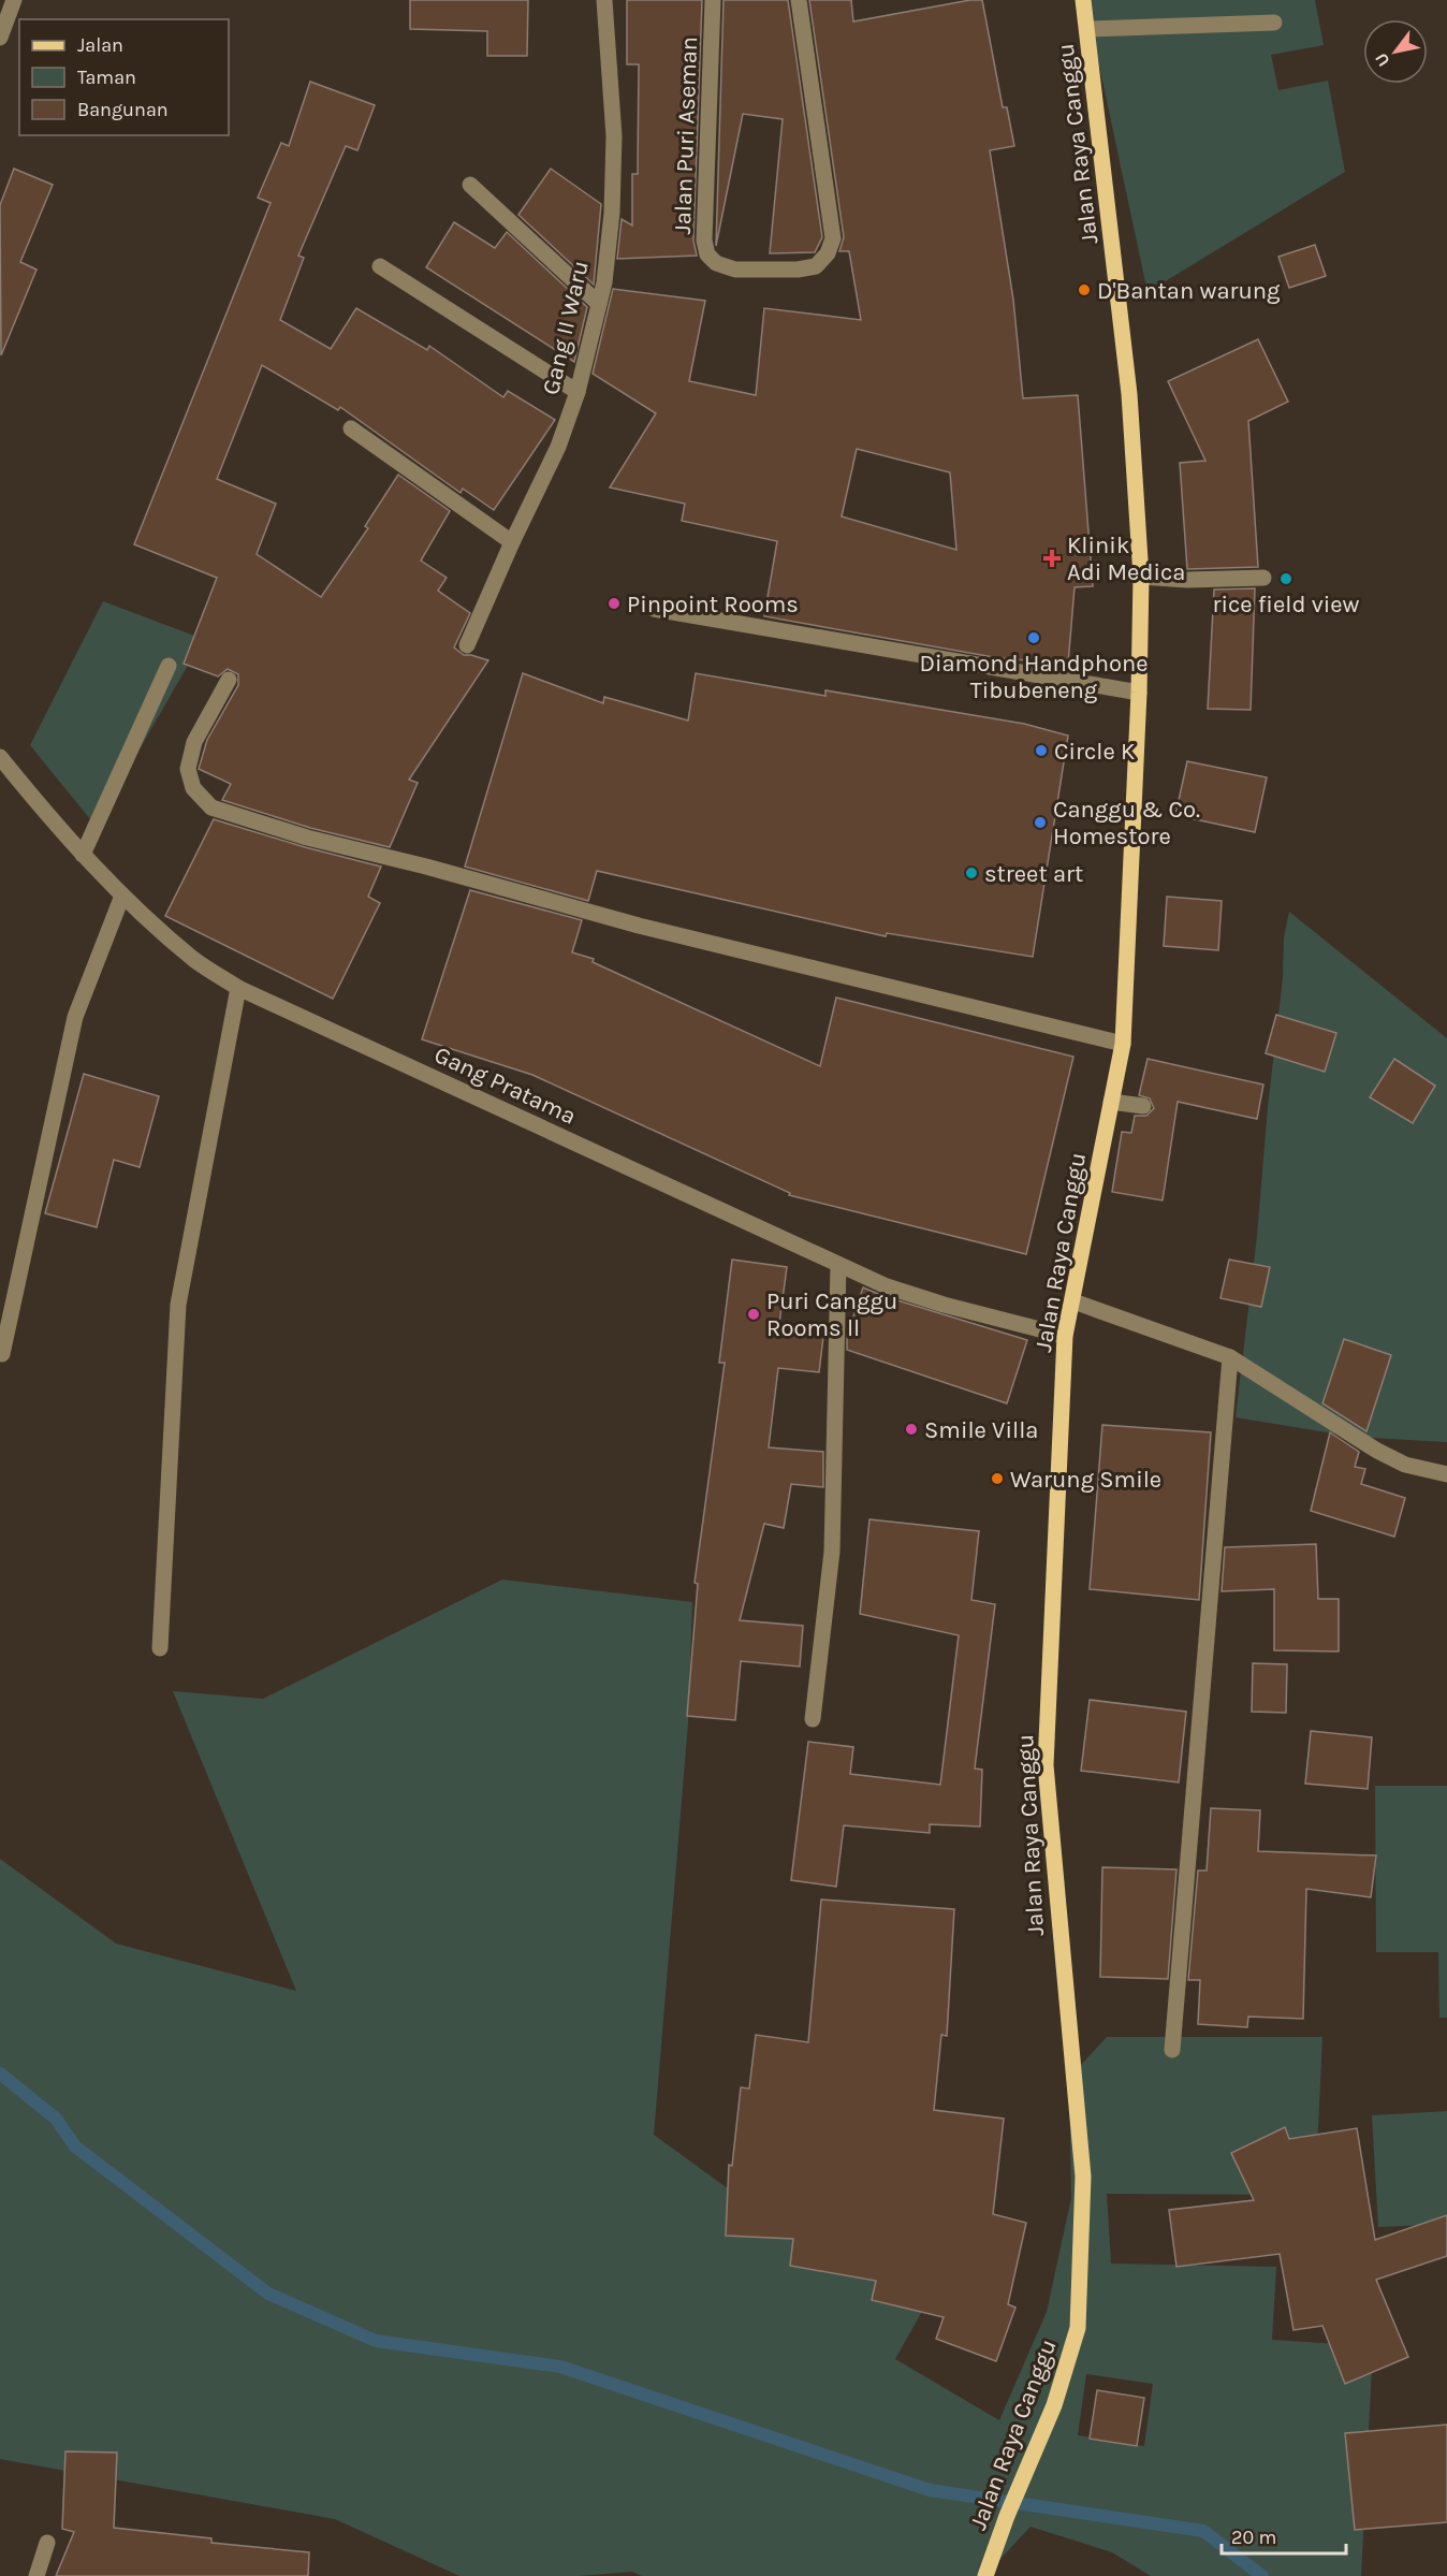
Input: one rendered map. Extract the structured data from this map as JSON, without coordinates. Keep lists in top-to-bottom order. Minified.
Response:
{"streets":{"main road":["Jalan Raya Canggu"],"street":["Jalan Puri Aseman","Gang II Waru","Gang Pratama"]},"crossings":[["Jalan Raya Canggu","Gang Pratama"]],"places":{"other":["D'Bantan warung","rice field view","Pinpoint Rooms","Diamond Handphone Tibubeneng","Circle K","Canggu & Co. Homestore","street art","Puri Canggu Rooms ll","Smile Villa","Warung Smile"],"health":["Klinik Adi Medica"]},"legend":["Jalan","Taman","Bangunan"],"scale_bar":"20 m","north":"bottom left"}
